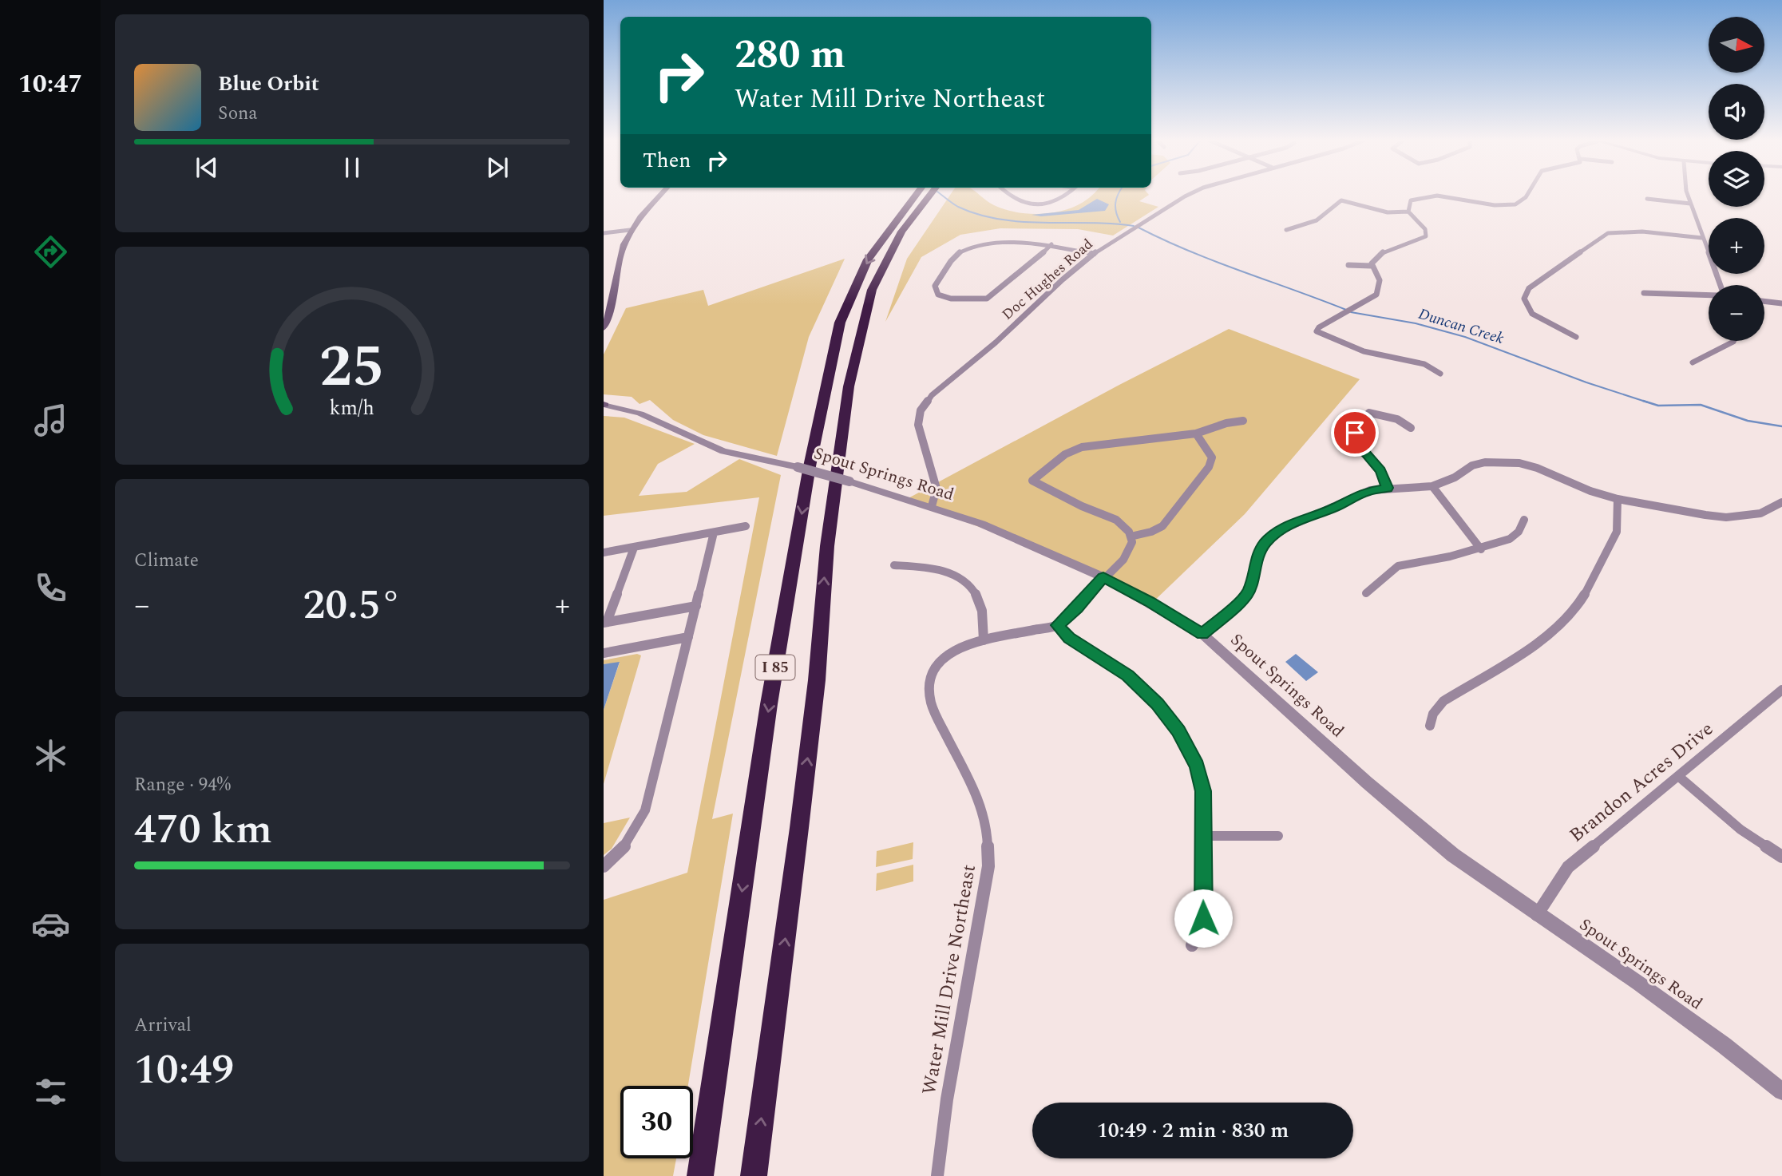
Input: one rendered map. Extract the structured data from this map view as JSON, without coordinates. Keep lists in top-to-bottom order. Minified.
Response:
{"streets":{"highway":["I 85"],"street":["Doc Hughes Road","Spout Springs Road","Brandon Acres Drive","Water Mill Drive Northeast"]},"crossings":[["Doc Hughes Road","Spout Springs Road"],["Spout Springs Road","Brandon Acres Drive"]],"water":["Duncan Creek"],"north":"right","page":{"tabs":"10:47","map_buttons":["+","−"],"turn":["280 m","Water Mill Drive Northeast"],"song":["Blue Orbit","Sona"],"then":"Then","tile":["Climate",["Range · 94%","470 km"],["Arrival","10:49"]],"heat":["−","20.5°","+"],"limit":"30","trip":"10:49 · 2 min · 830 m","gauge":["25","km/h"]}}
